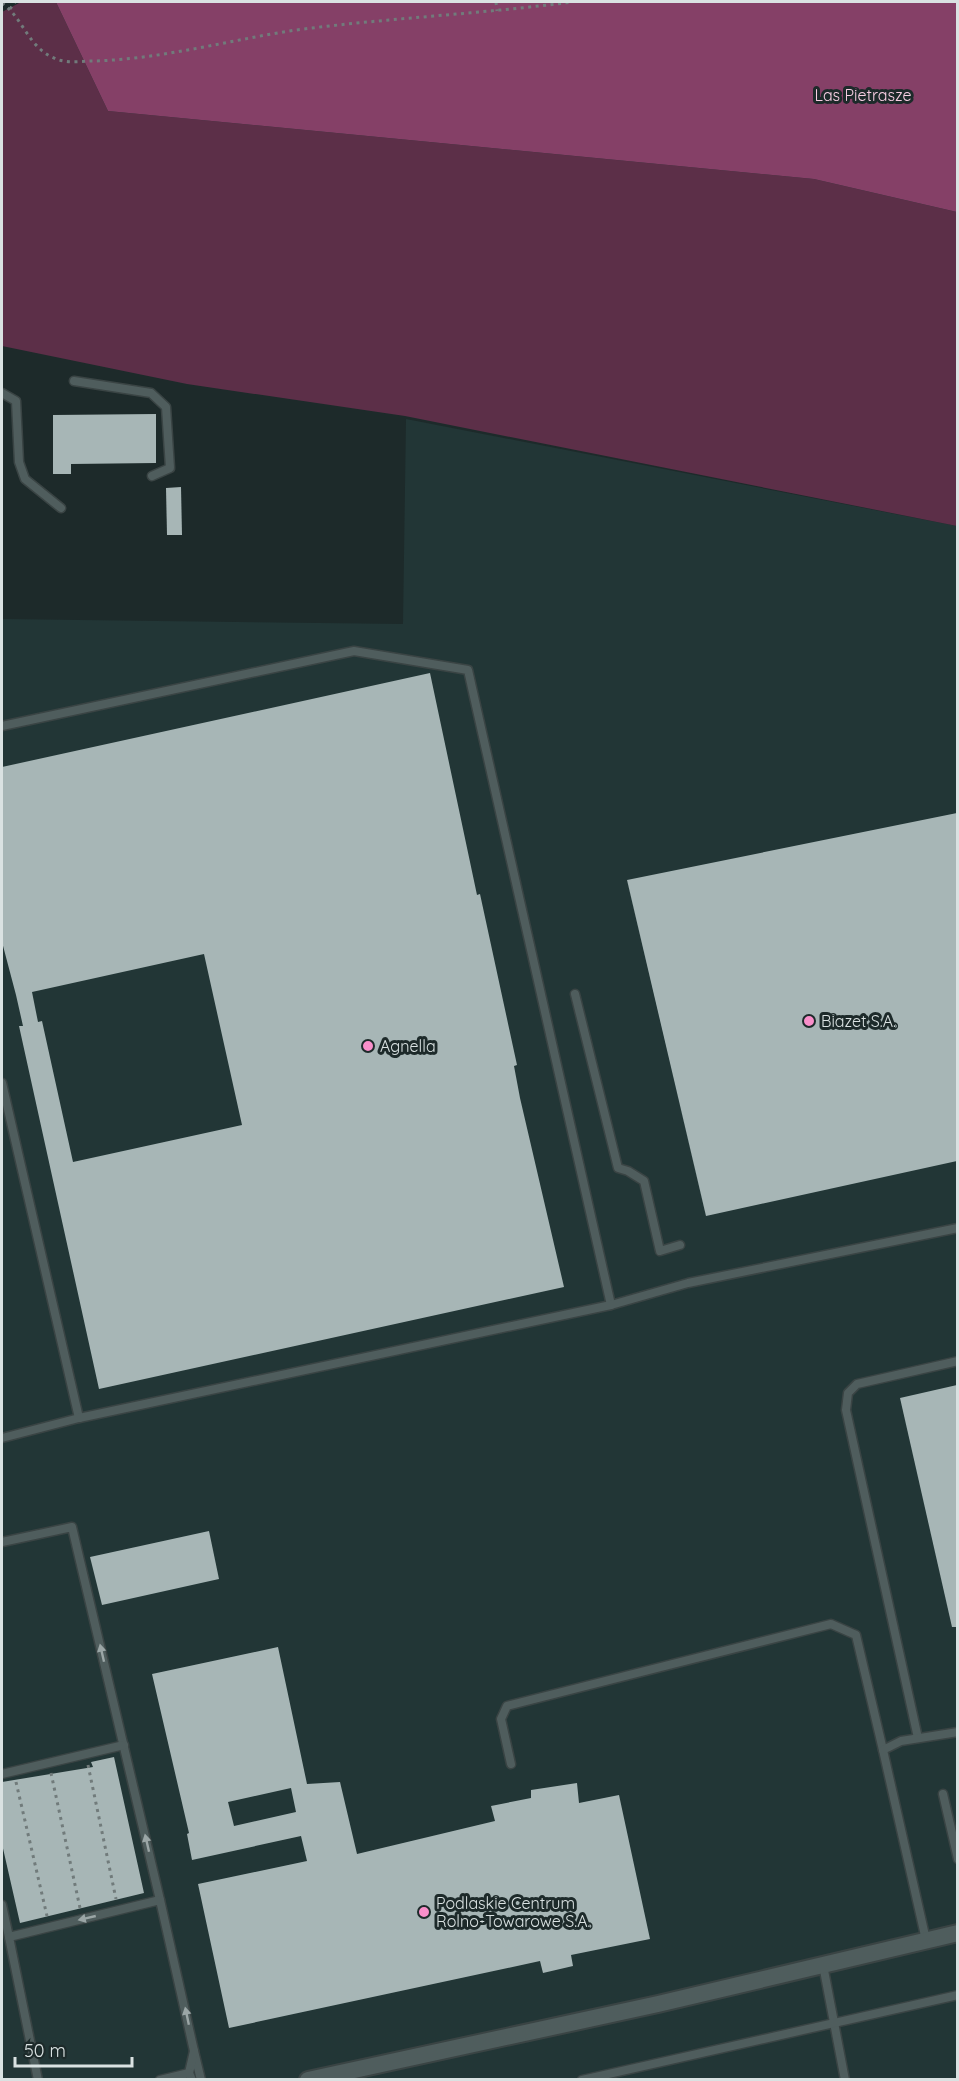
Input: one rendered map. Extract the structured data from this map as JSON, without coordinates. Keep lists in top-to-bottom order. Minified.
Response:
{"parks":["Las Pietrasze"],"places":["Biazet S.A.","Agnella","Podlaskie Centrum Rolno-Towarowe S.A."],"scale_bar":"50 m"}
